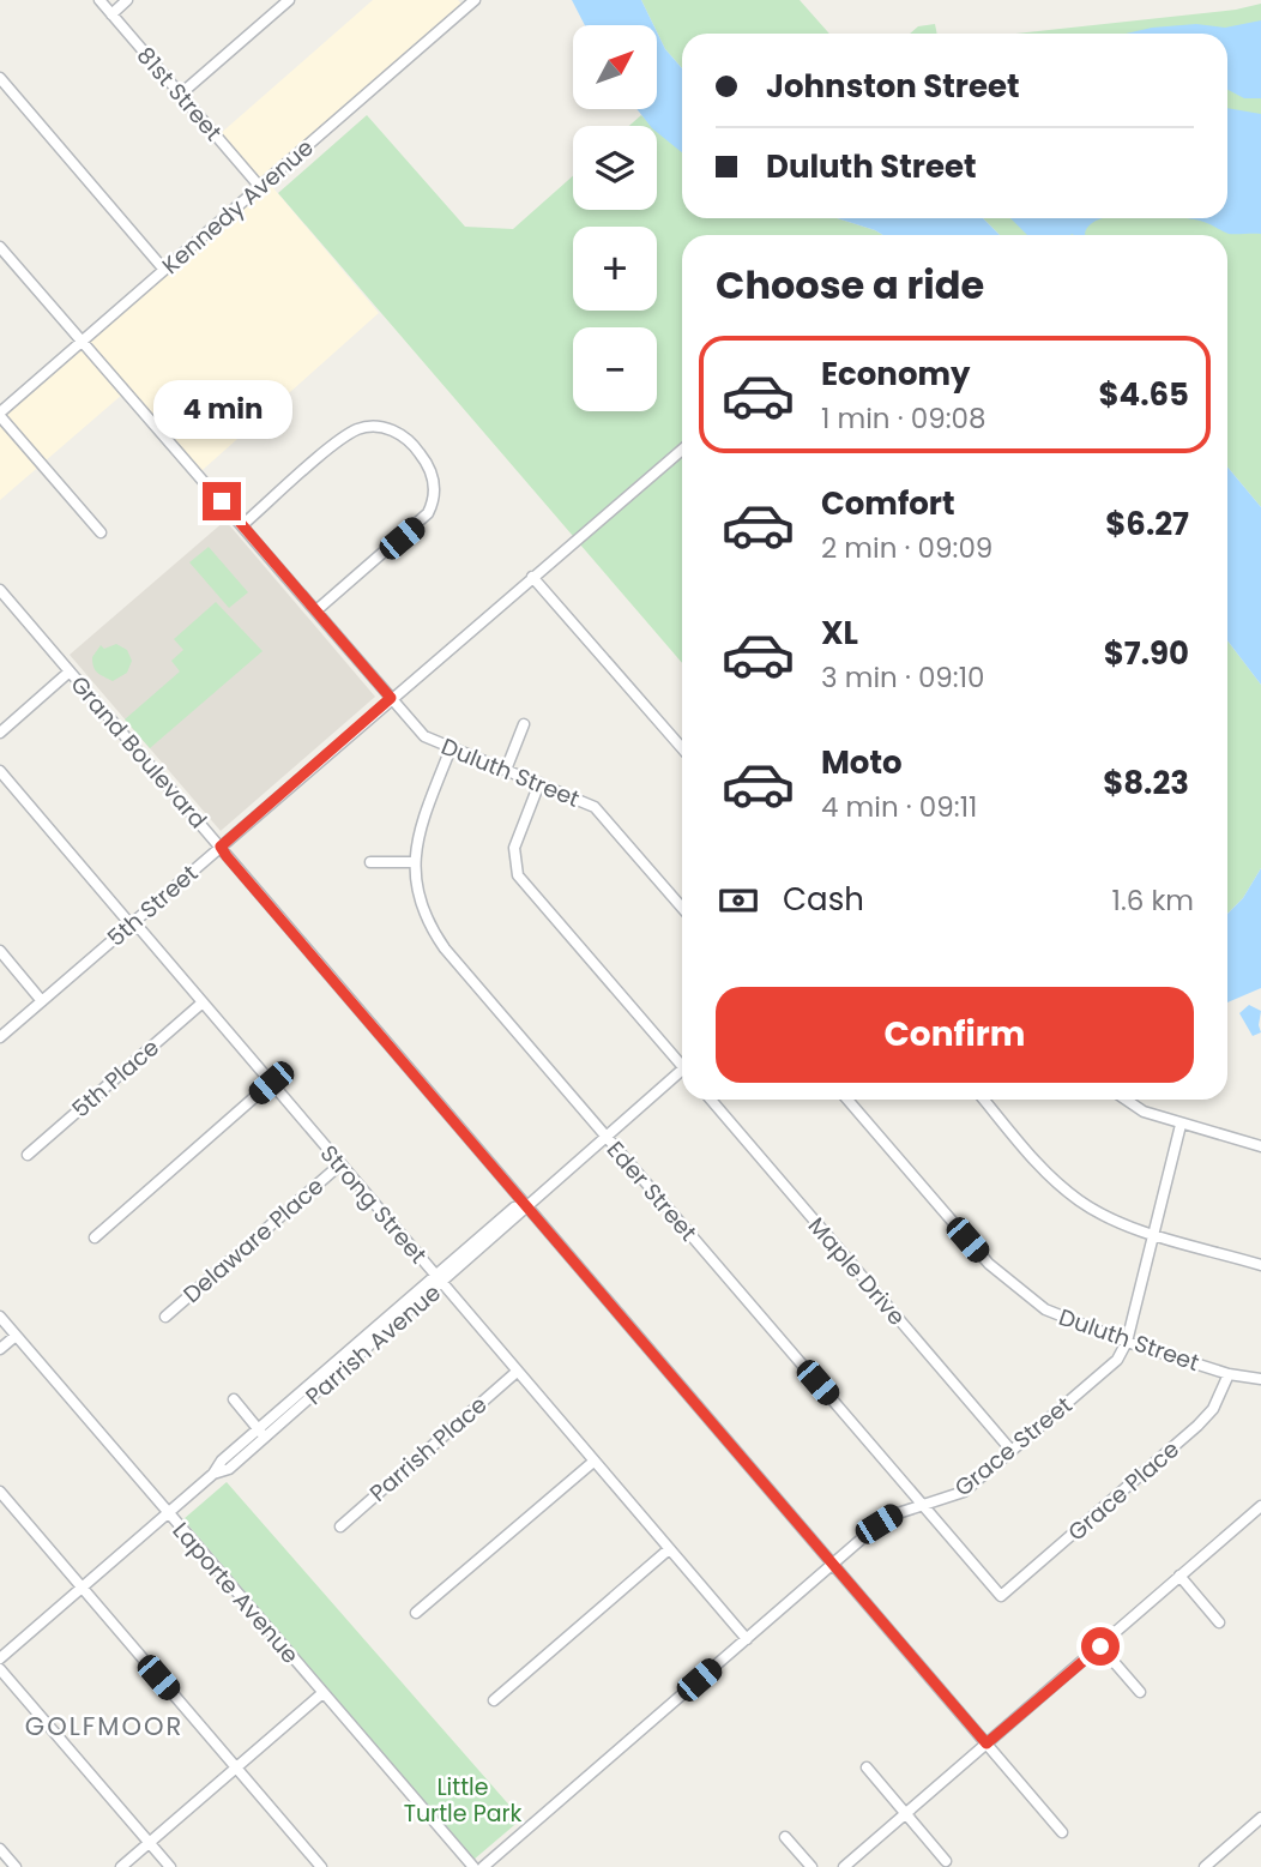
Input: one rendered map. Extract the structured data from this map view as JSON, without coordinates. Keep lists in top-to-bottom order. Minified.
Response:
{"streets":{"street":["81st Street","Kennedy Avenue","Grand Boulevard","Duluth Street","5th Street","5th Place","Eder Street","Strong Street","Delaware Place","Maple Drive","Parrish Avenue","Grace Street","Parrish Place","Grace Place","Laporte Avenue"]},"crossings":[["81st Street","Kennedy Avenue"],["Kennedy Avenue","Duluth Street"],["Grand Boulevard","5th Street"],["Grand Boulevard","Parrish Avenue"],["Grand Boulevard","Grace Street"],["Duluth Street","5th Street"],["Duluth Street","Eder Street"],["Duluth Street","Grace Street"],["Duluth Street","Grace Place"],["5th Street","Strong Street"],["5th Place","Strong Street"],["Eder Street","Parrish Avenue"],["Eder Street","Grace Street"],["Eder Street","Grace Place"],["Strong Street","Delaware Place"],["Strong Street","Parrish Avenue"],["Strong Street","Grace Street"],["Strong Street","Parrish Place"],["Maple Drive","Grace Street"],["Parrish Avenue","Laporte Avenue"]],"districts":["GOLFMOOR"],"parks":["Little Turtle Park"],"north":"top right","page":{"map_buttons":["+","−"],"banner":["Johnston Street","Duluth Street"],"heading":"Choose a ride","list":[{"name":"Economy","note":"1 min · 09:08","value":"$4.65"},{"name":"Comfort","note":"2 min · 09:09","value":"$6.27"},{"name":"XL","note":"3 min · 09:10","value":"$7.90"},{"name":"Moto","note":"4 min · 09:11","value":"$8.23"}],"bubble":"4 min","pay":["Cash","1.6 km"],"buttons":"Confirm"}}
